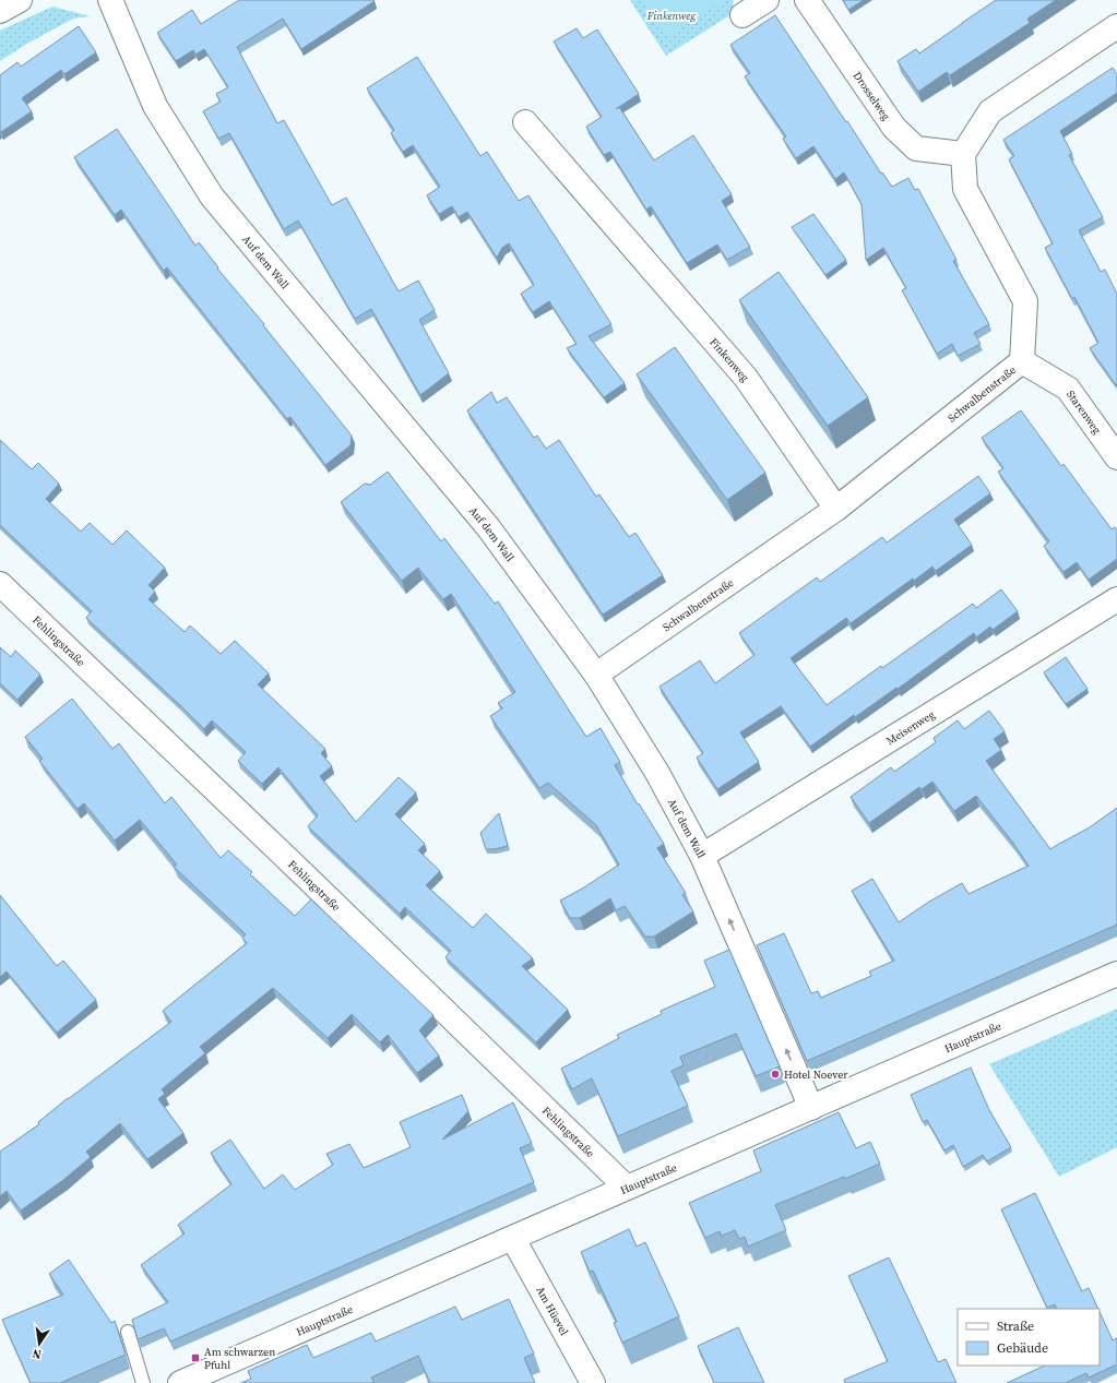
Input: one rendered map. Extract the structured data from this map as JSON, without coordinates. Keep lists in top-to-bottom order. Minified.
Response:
{"streets":{"street":["Drosselweg","Auf dem Wall","Finkenweg","Schwalbenstraße","Starenweg","Fehlingstraße","Meisenweg","Hauptstraße","Am Hüevel"]},"crossings":[["Drosselweg","Schwalbenstraße"],["Auf dem Wall","Schwalbenstraße"],["Auf dem Wall","Meisenweg"],["Auf dem Wall","Hauptstraße"],["Finkenweg","Schwalbenstraße"],["Schwalbenstraße","Starenweg"],["Fehlingstraße","Hauptstraße"],["Hauptstraße","Am Hüevel"]],"parks":["Finkenweg"],"places":{"other":["Hotel Noever"],"transit":["Am schwarzen Pfuhl"]},"legend":["Straße","Gebäude"],"north":"bottom"}
